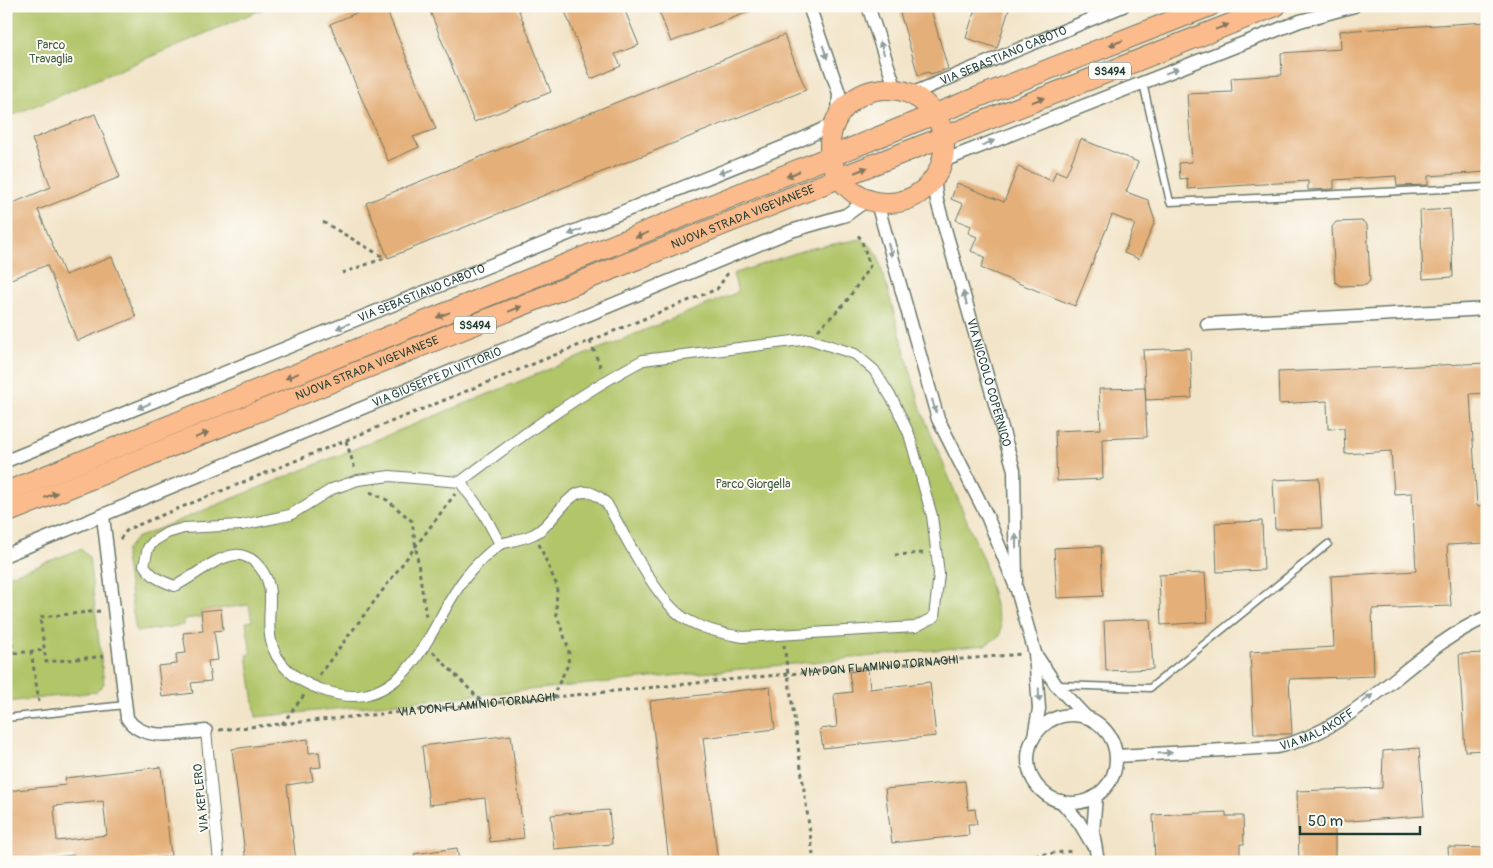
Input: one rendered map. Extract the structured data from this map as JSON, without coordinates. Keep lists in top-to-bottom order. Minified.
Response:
{"streets":{"main road":["SS494","NUOVA STRADA VIGEVANESE"],"street":["VIA SEBASTIANO CABOTO","VIA GIUSEPPE DI VITTORIO","VIA NICCOLÒ COPERNICO","VIA MALAKOFF","VIA KEPLERO"],"path":["VIA DON FLAMINIO TORNAGHI"]},"crossings":[["VIA GIUSEPPE DI VITTORIO","VIA NICCOLÒ COPERNICO"],["VIA NICCOLÒ COPERNICO","VIA DON FLAMINIO TORNAGHI"],["VIA NICCOLÒ COPERNICO","VIA MALAKOFF"],["VIA DON FLAMINIO TORNAGHI","VIA KEPLERO"]],"one_way":["VIA SEBASTIANO CABOTO","VIA MALAKOFF"],"parks":["Parco Travaglia","Parco Giorgella"],"scale_bar":"50 m"}
